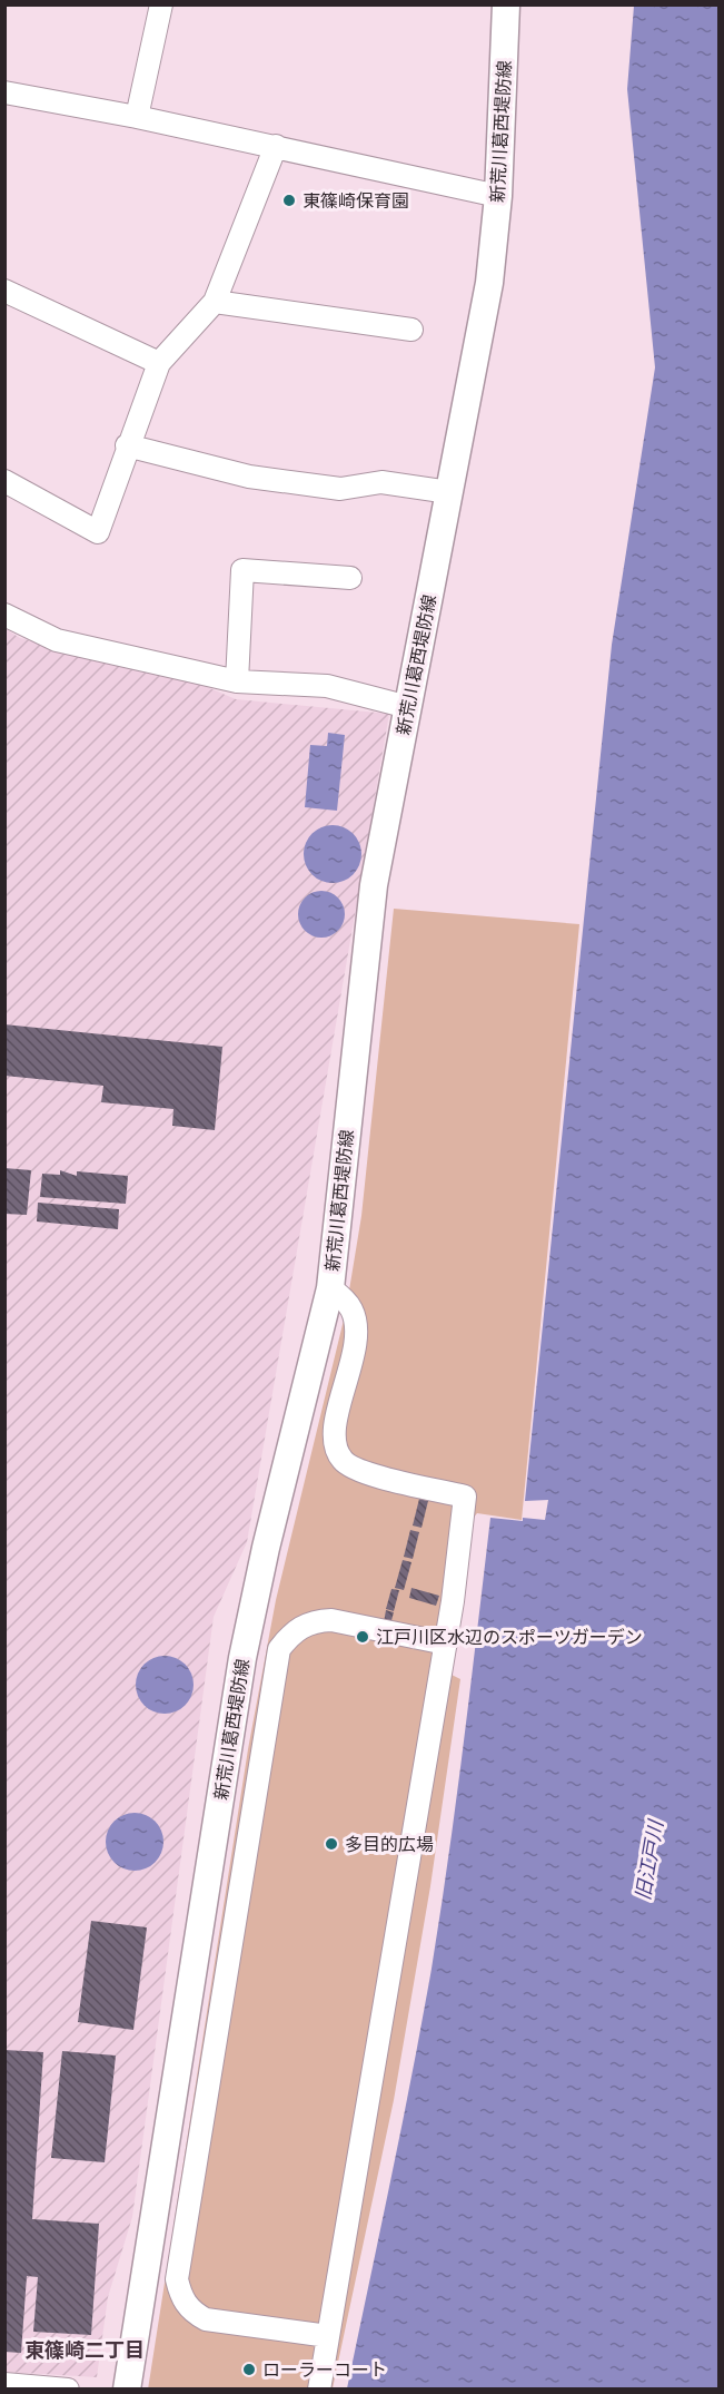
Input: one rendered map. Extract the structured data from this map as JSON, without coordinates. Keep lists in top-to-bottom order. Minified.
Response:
{"streets":{"main road":["新荒川葛西堤防線"]},"districts":["東篠崎二丁目"],"water":["旧江戸川"],"places":["東篠崎保育園","江戸川区水辺のスポーツガーデン","多目的広場","ローラーコート"]}
